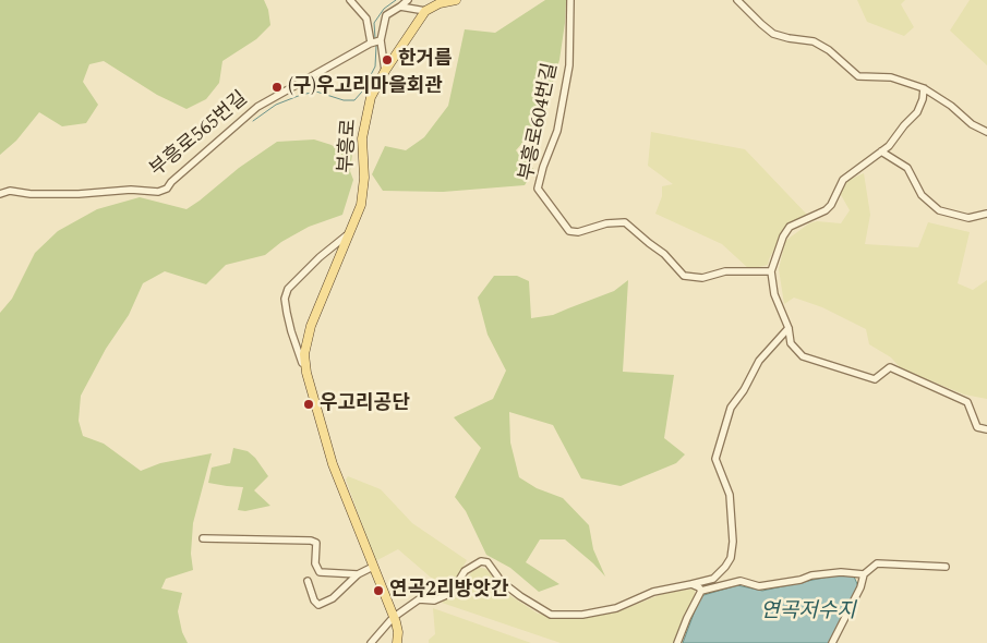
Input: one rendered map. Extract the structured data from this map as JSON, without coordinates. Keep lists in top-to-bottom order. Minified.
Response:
{"streets":{"main road":["부흥로"],"street":["부흥로604번길","부흥로565번길"]},"water":["연곡저수지"],"places":["한거름","(구)우고리마을회관","우고리공단","연곡2리방앗간"]}
